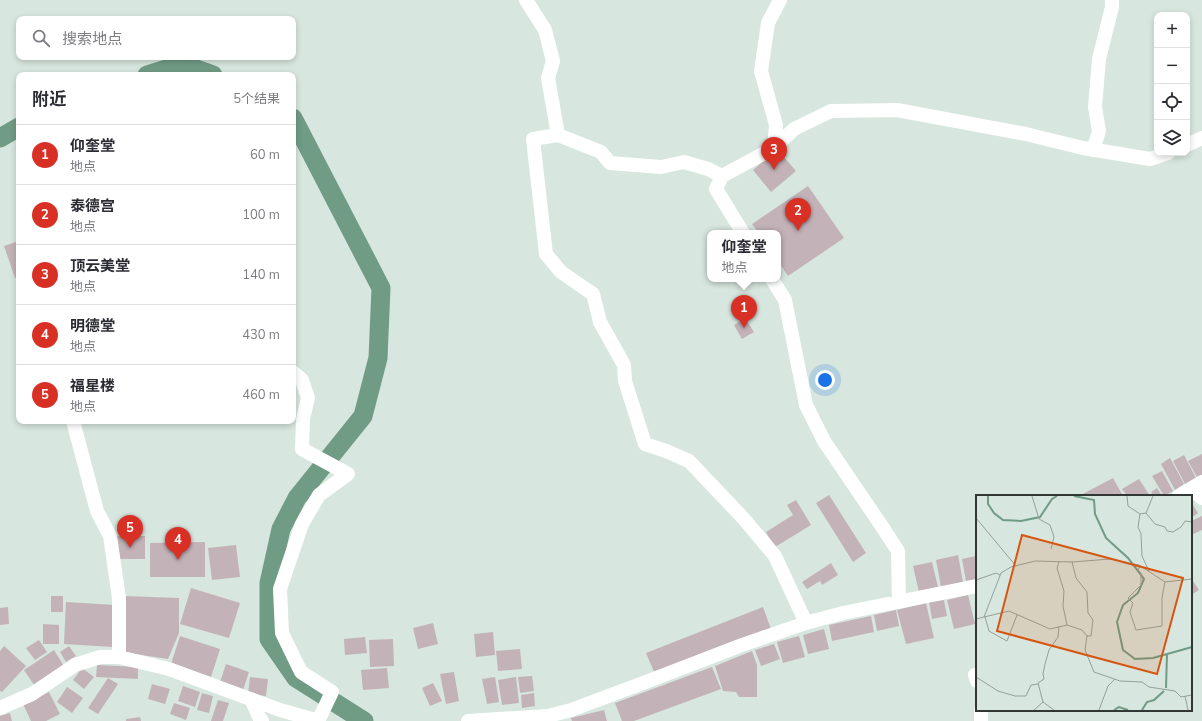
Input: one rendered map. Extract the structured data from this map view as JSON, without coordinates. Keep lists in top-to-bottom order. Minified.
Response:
{"page":{"map_buttons":["+","−"],"search":"搜索地点","heading":["附近","5个结果"],"list":[{"mark":"1","name":"仰奎堂","note":"地点","value":"60 m"},{"mark":"2","name":"泰德宫","note":"地点","value":"100 m"},{"mark":"3","name":"顶云美堂","note":"地点","value":"140 m"},{"mark":"4","name":"明德堂","note":"地点","value":"430 m"},{"mark":"5","name":"福星楼","note":"地点","value":"460 m"}],"pins":["3","2","1","5","4"],"popup":["仰奎堂","地点"]}}
